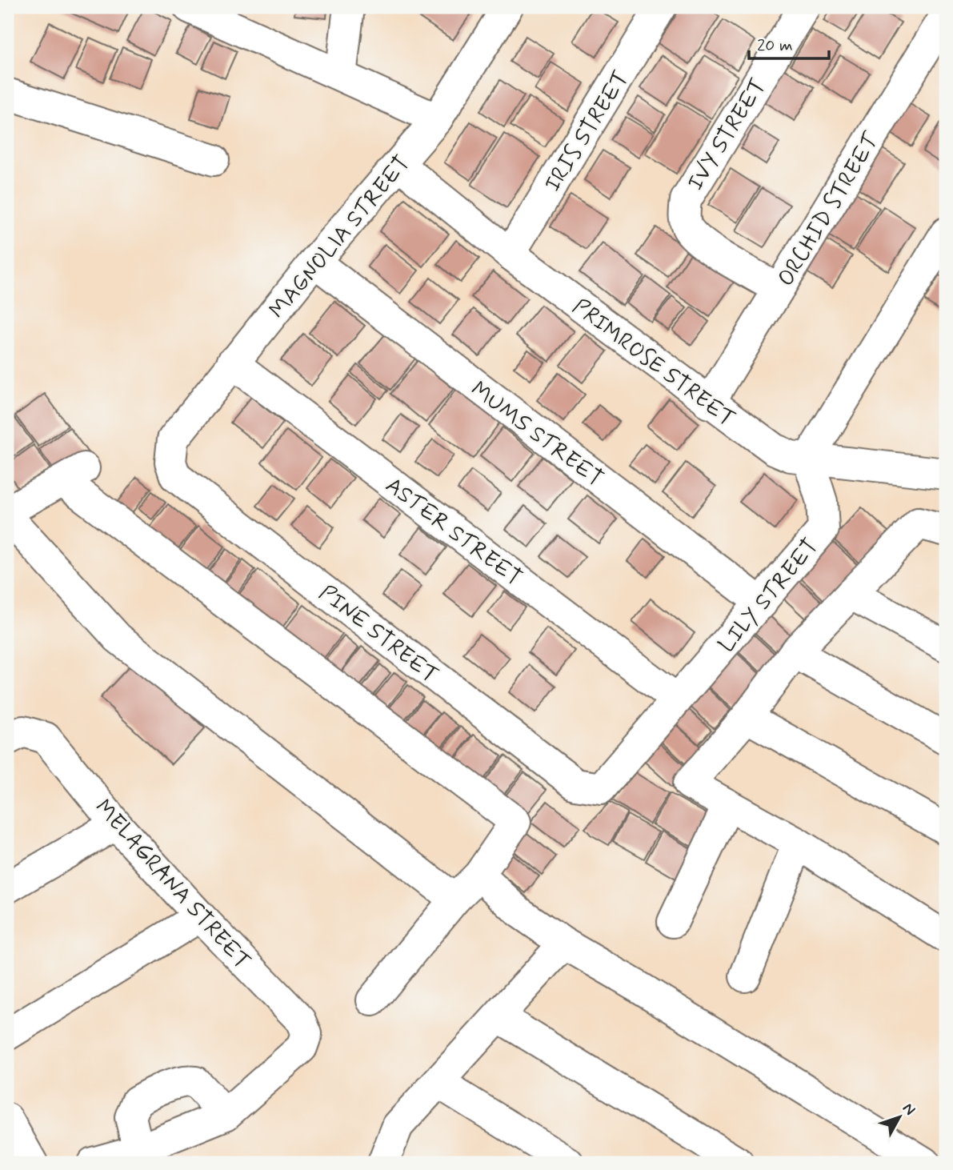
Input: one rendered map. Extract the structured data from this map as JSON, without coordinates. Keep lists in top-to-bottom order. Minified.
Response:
{"streets":{"street":["IRIS STREET","IVY STREET","ORCHID STREET","MAGNOLIA STREET","PRIMROSE STREET","MUMS STREET","ASTER STREET","LILY STREET","PINE STREET","MELAGRANA STREET"]},"crossings":[["IRIS STREET","PRIMROSE STREET"],["IVY STREET","ORCHID STREET"],["ORCHID STREET","PRIMROSE STREET"],["MAGNOLIA STREET","PRIMROSE STREET"],["MAGNOLIA STREET","MUMS STREET"],["MAGNOLIA STREET","ASTER STREET"],["MAGNOLIA STREET","PINE STREET"],["PRIMROSE STREET","LILY STREET"],["MUMS STREET","LILY STREET"],["ASTER STREET","LILY STREET"],["LILY STREET","PINE STREET"]],"scale_bar":"20 m","north":"top right"}
